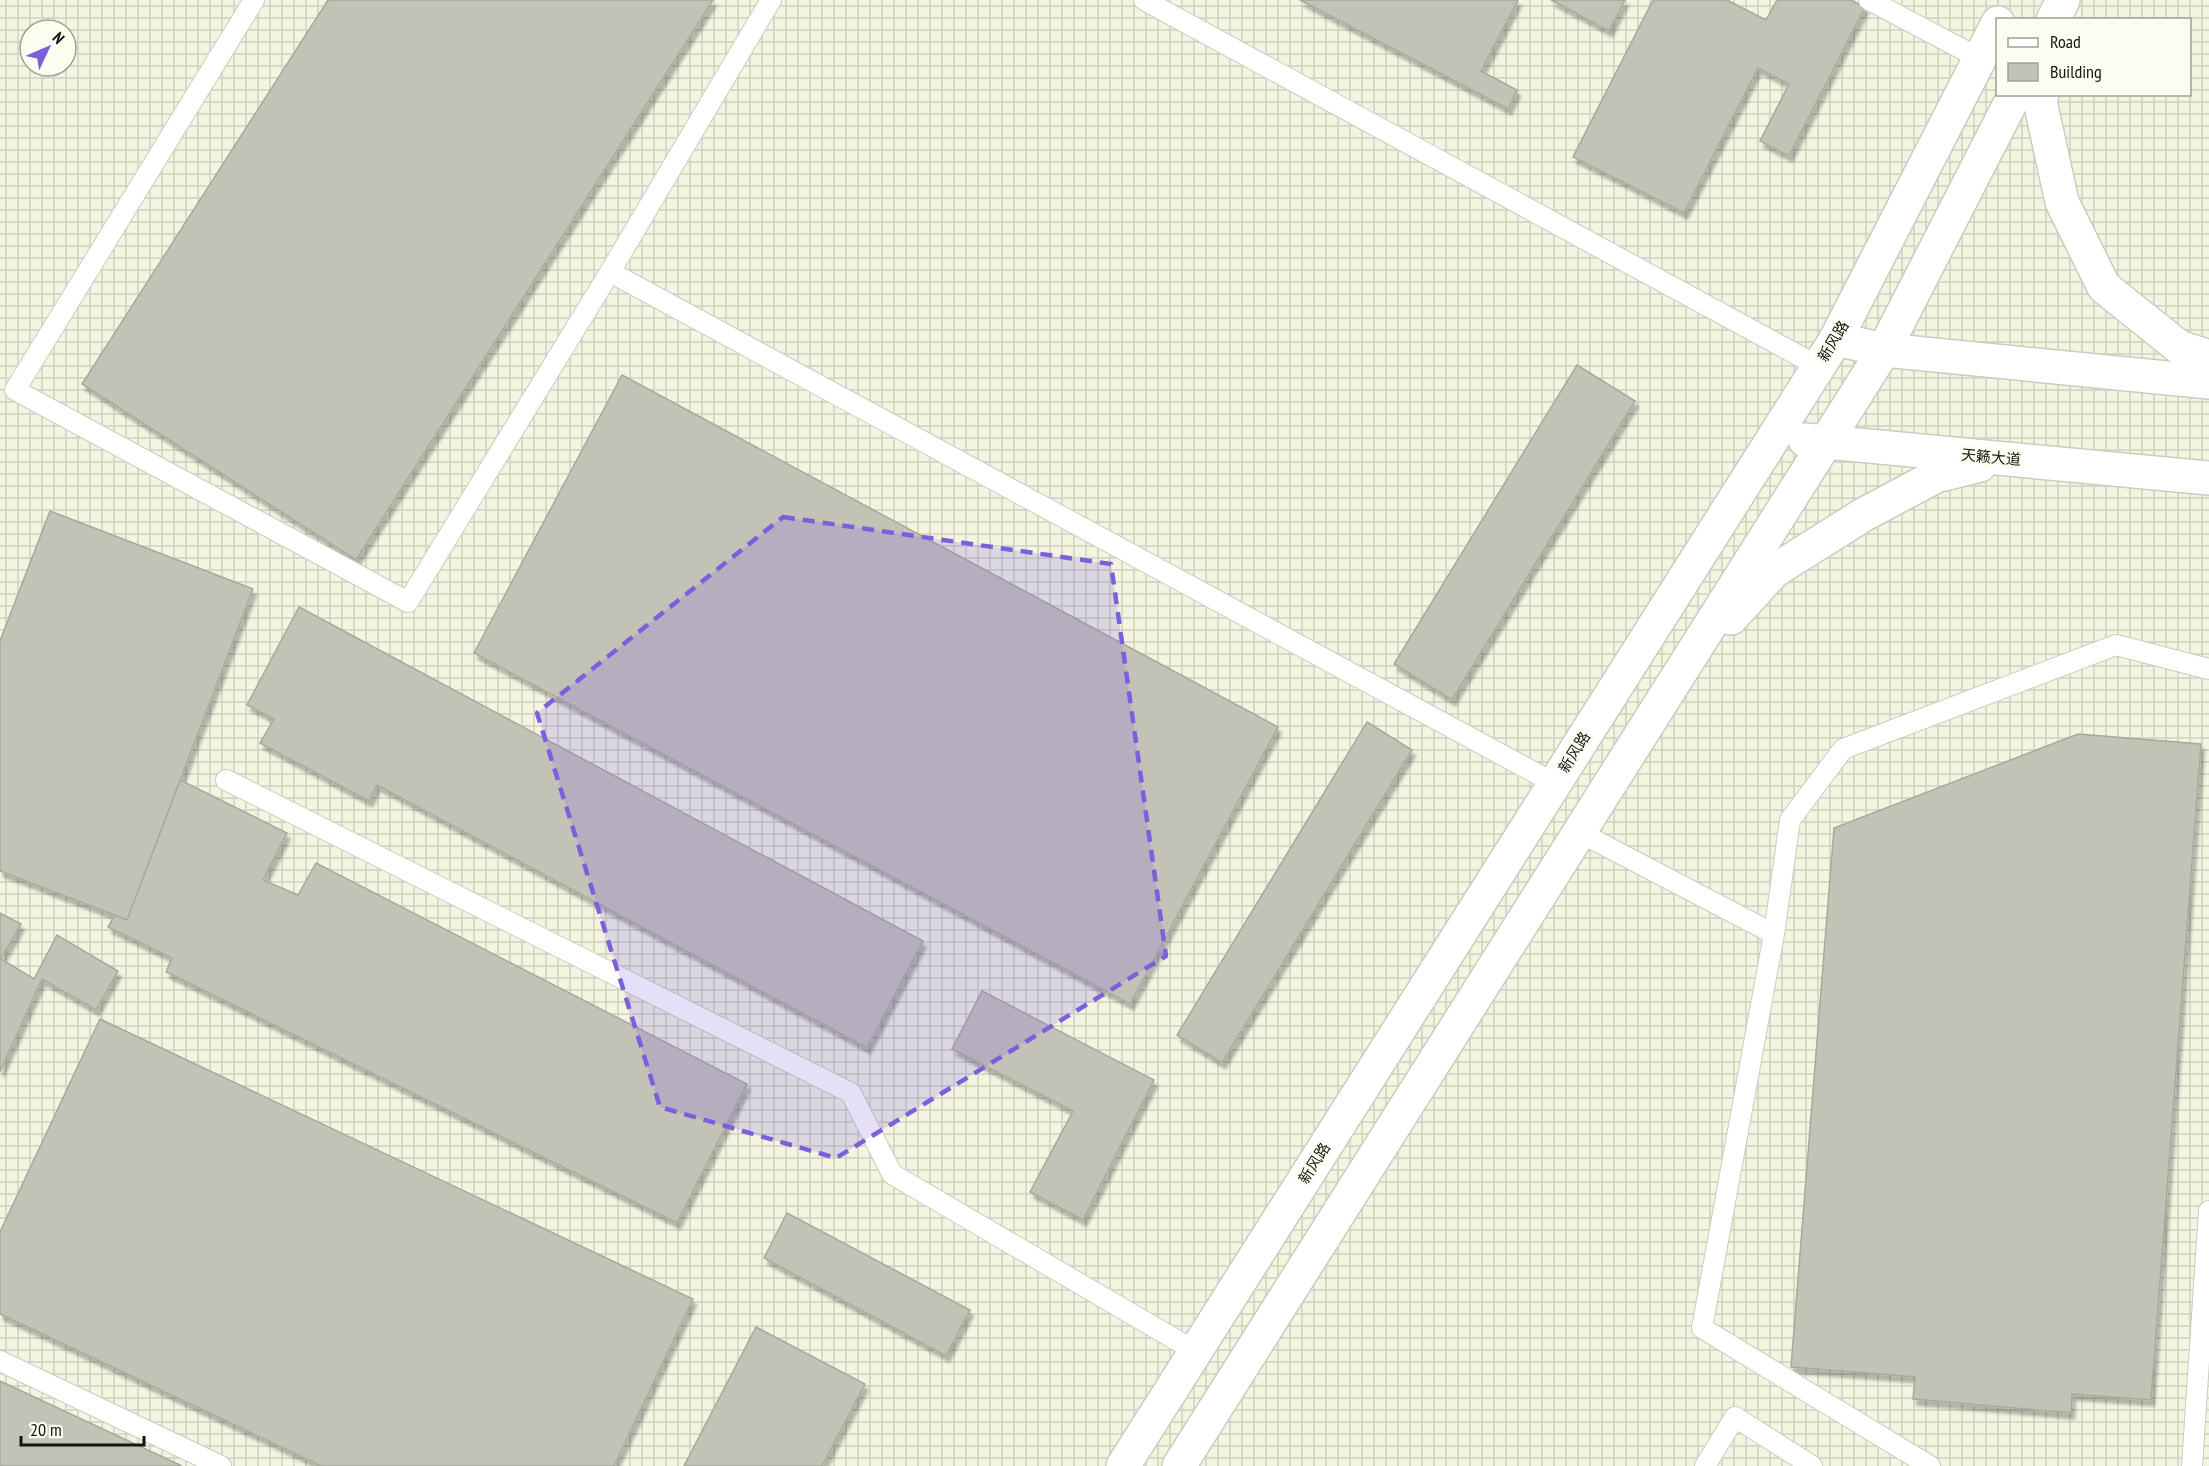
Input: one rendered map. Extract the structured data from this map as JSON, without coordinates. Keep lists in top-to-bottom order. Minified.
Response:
{"streets":{"main road":["新风路","天籁大道"]},"crossings":[["新风路","天籁大道"]],"legend":["Road","Building"],"scale_bar":"20 m","north":"top right"}
